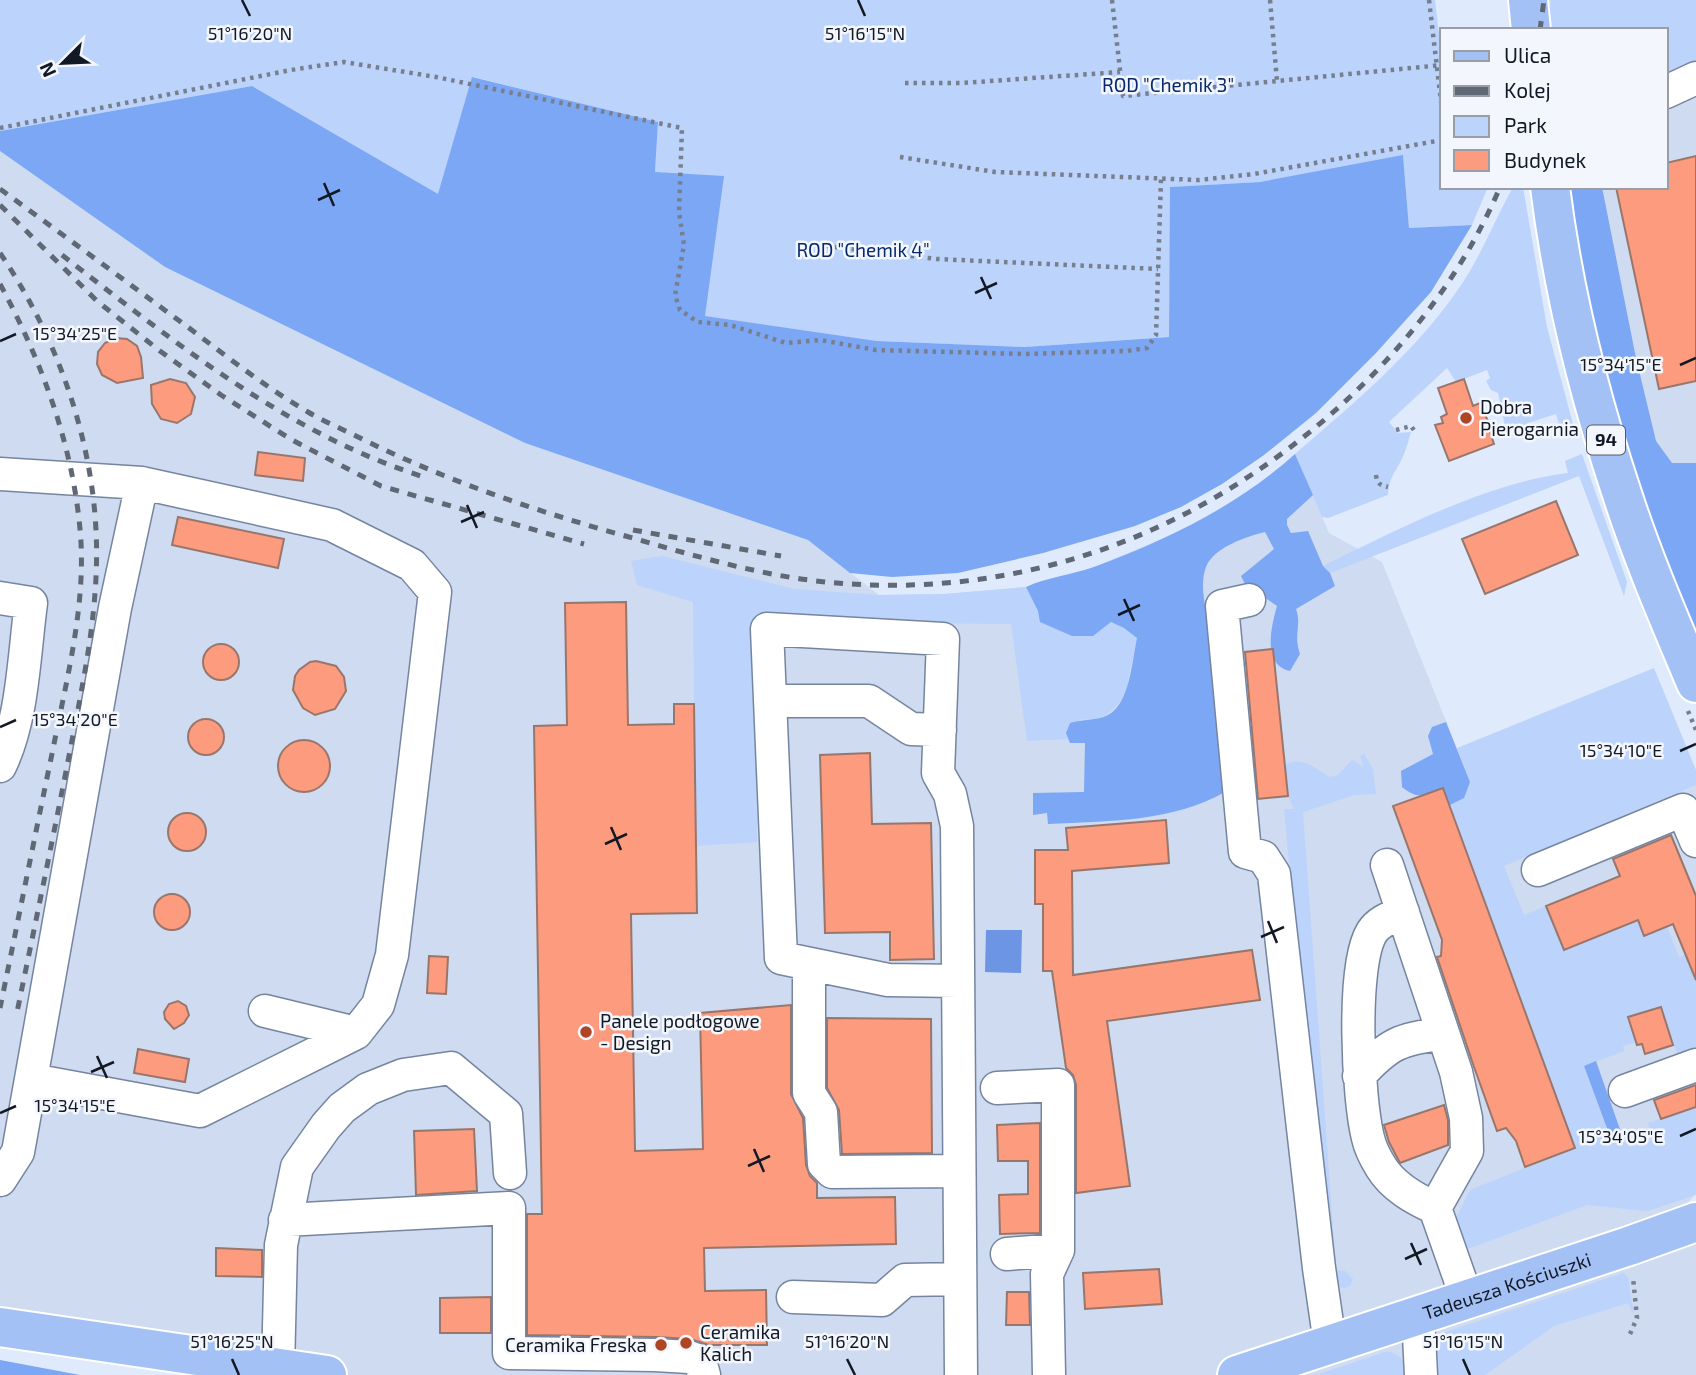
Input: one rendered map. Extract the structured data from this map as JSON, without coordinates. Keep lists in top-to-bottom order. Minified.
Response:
{"streets":{"main road":["94","Tadeusza Kościuszki"]},"parks":["ROD \"Chemik 3\"","ROD \"Chemik 4\""],"places":["Dobra Pierogarnia","Panele podłogowe - Design","Ceramika Kalich","Ceramika Freska"],"legend":["Ulica","Kolej","Park","Budynek"],"north":"bottom left","coordinates":["51°16'20\"N","51°16'15\"N","15°34'25\"E","15°34'15\"E","15°34'20\"E","15°34'10\"E","15°34'05\"E","51°16'25\"N"]}
